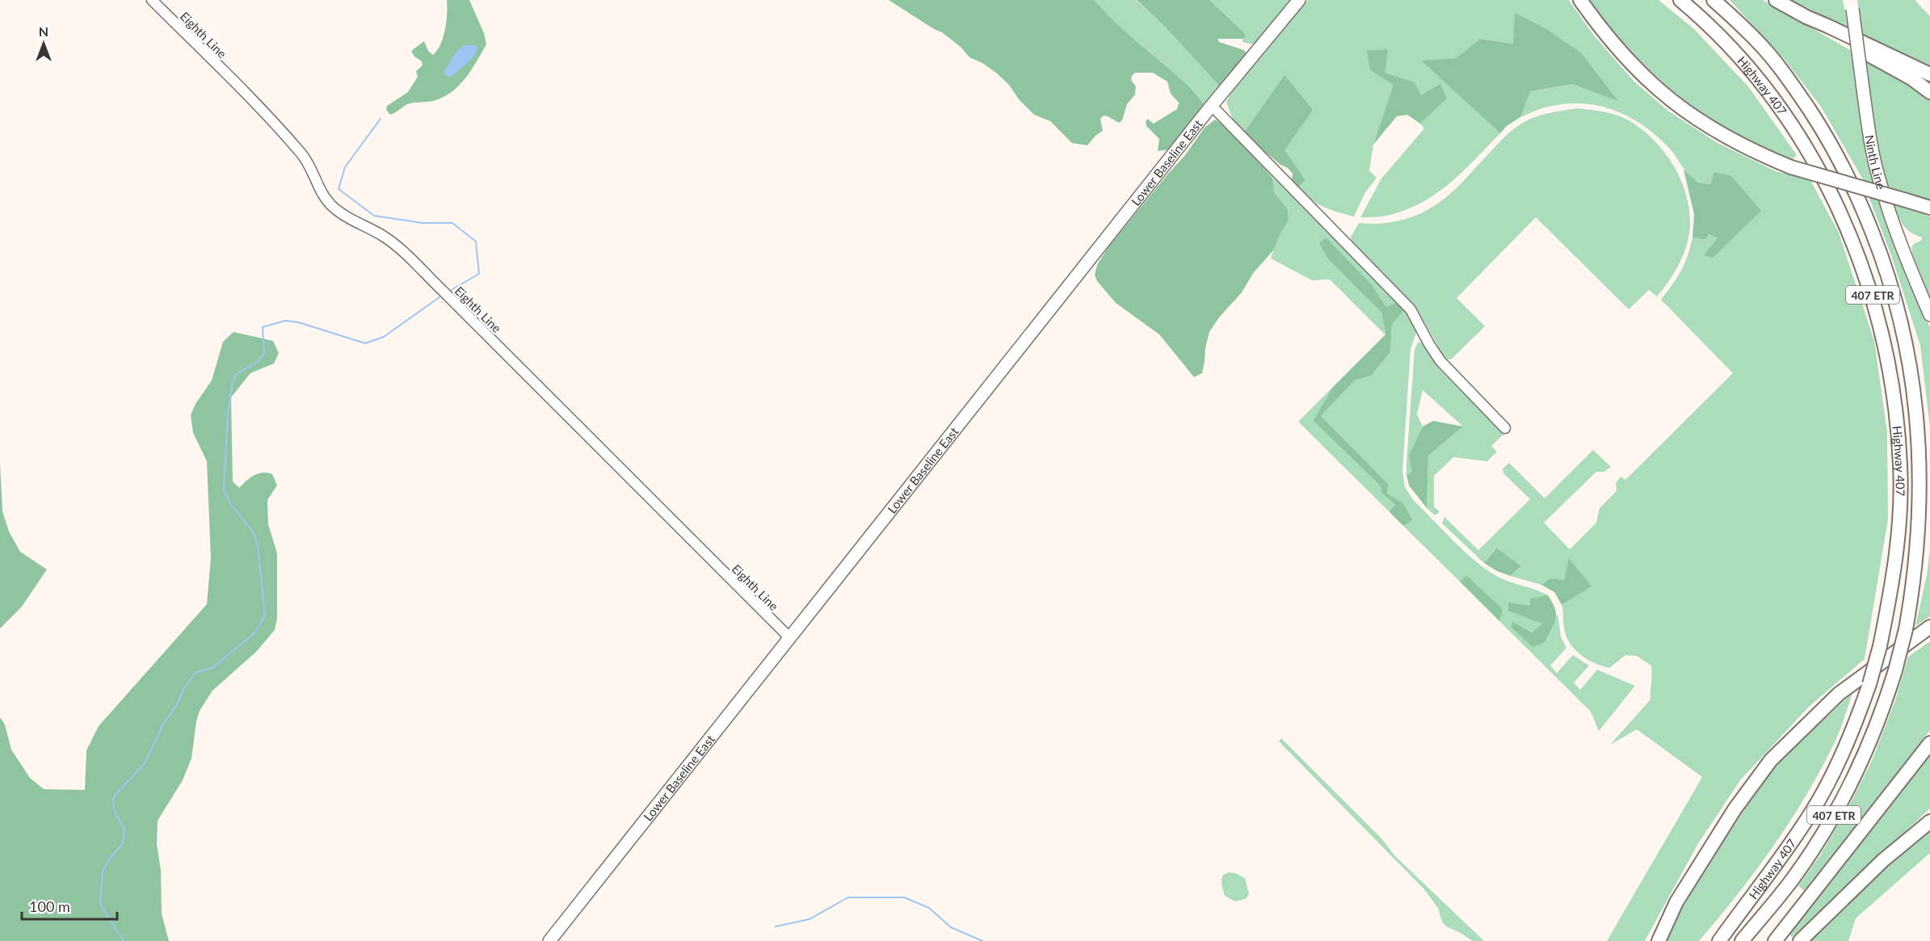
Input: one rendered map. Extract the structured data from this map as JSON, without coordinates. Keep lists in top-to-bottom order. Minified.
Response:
{"streets":{"highway":["Highway 407","407 ETR"],"main road":["Ninth Line","Lower Baseline East"],"street":["Eighth Line"]},"crossings":[["Eighth Line","Lower Baseline East"]],"scale_bar":"100 m","north":"top"}
